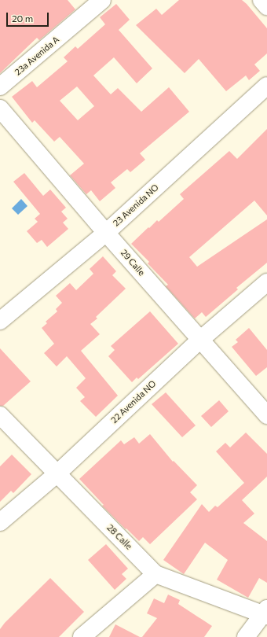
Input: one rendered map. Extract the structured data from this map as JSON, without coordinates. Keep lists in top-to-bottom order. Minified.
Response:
{"streets":{"street":["23a Avenida A","23 Avenida NO","29 Calle","22 Avenida NO","28 Calle"]},"crossings":[["23 Avenida NO","29 Calle"],["29 Calle","22 Avenida NO"],["22 Avenida NO","28 Calle"]],"scale_bar":"20 m"}
